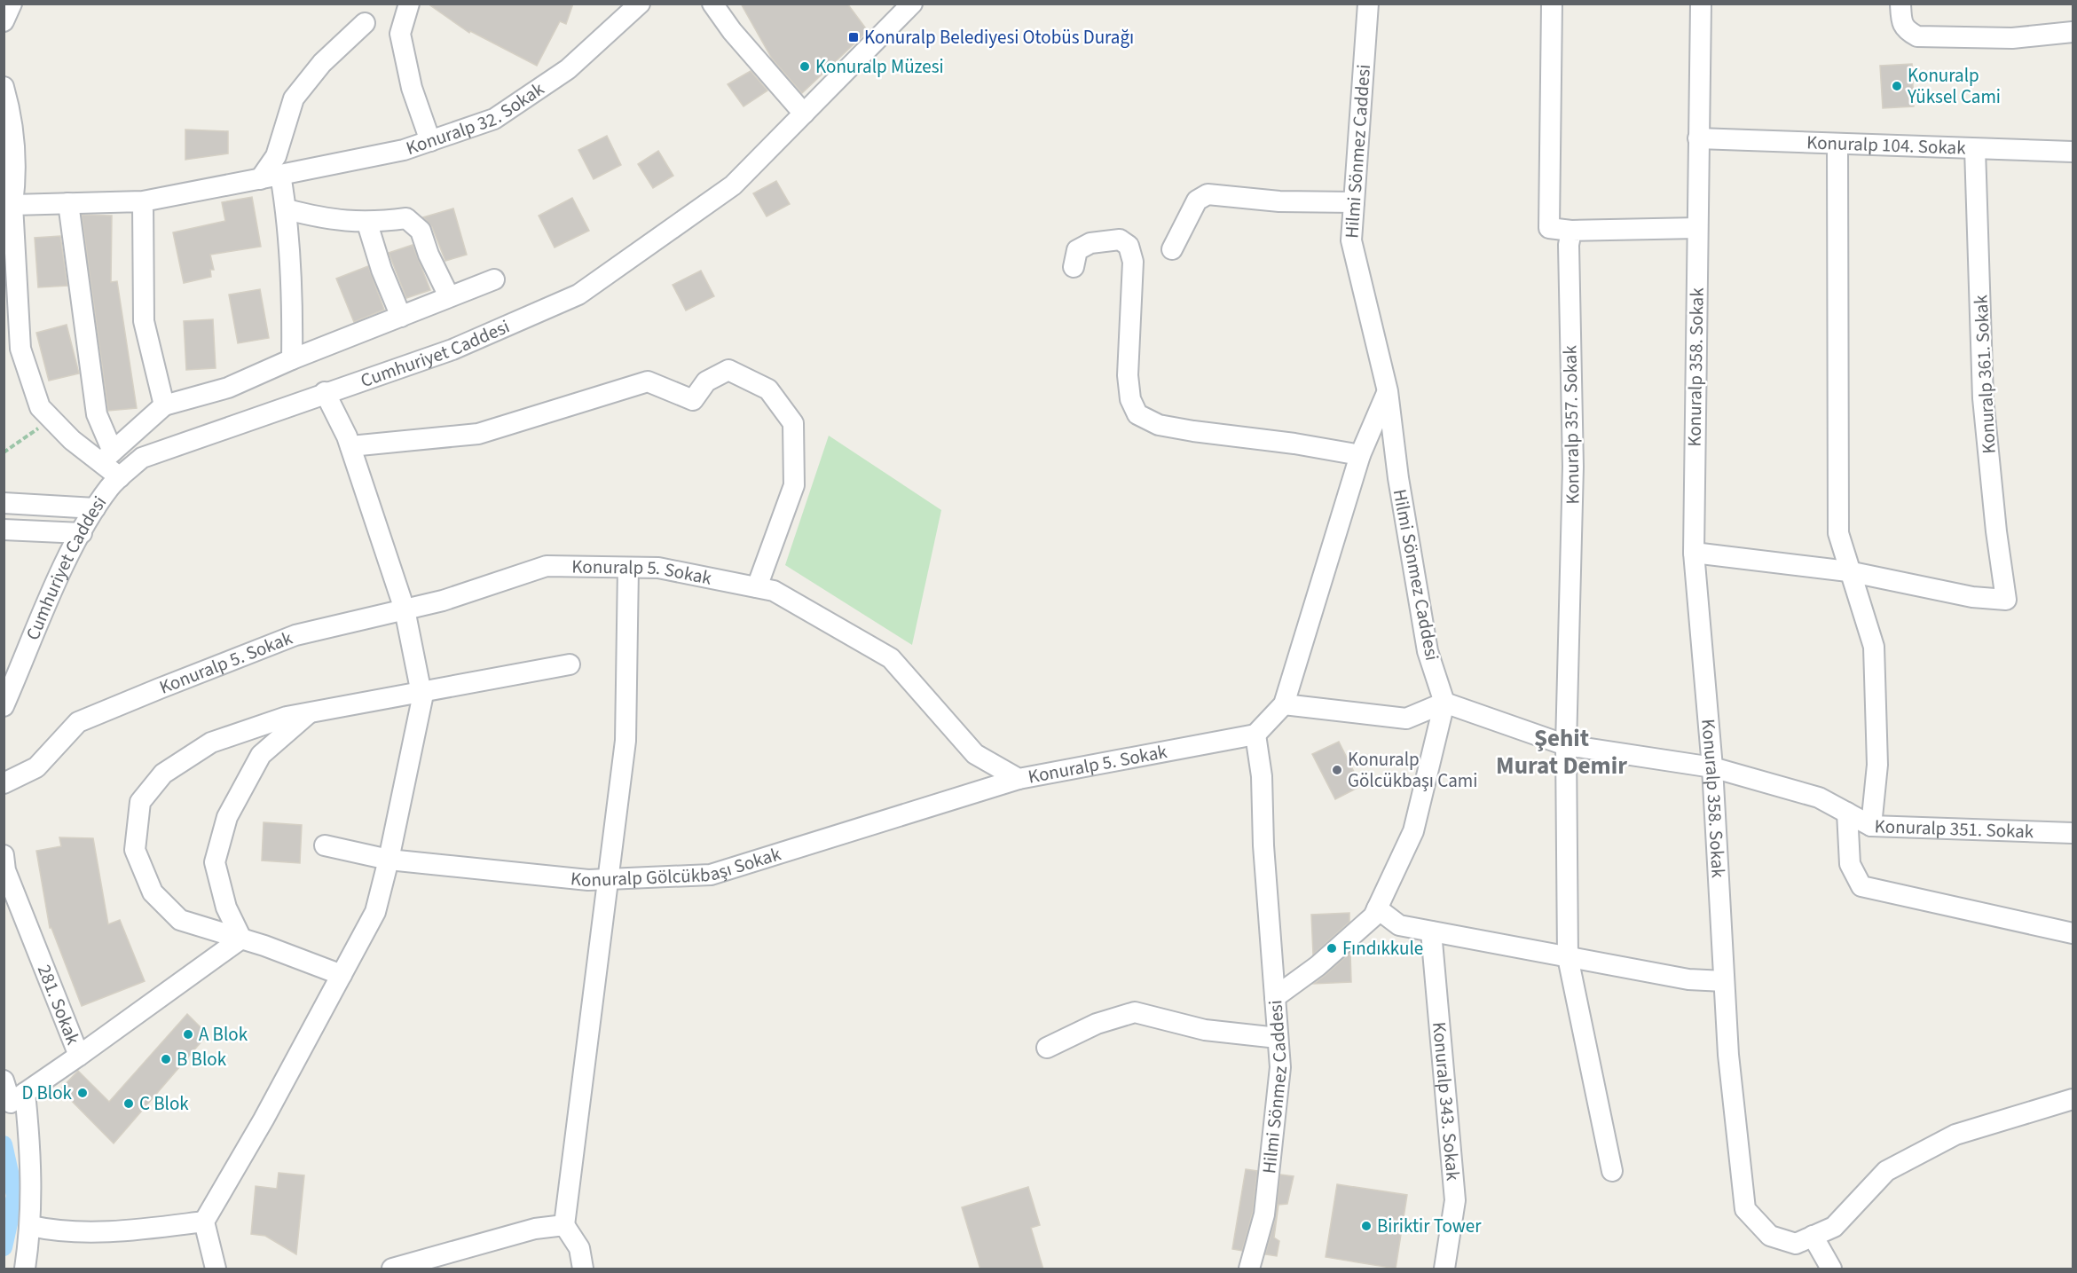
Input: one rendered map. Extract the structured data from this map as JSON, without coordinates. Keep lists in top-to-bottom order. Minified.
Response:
{"streets":{"street":["Konuralp 32. Sokak","Konuralp 104. Sokak","Hilmi Sönmez Caddesi","Cumhuriyet Caddesi","Konuralp 358. Sokak","Konuralp 361. Sokak","Konuralp 357. Sokak","Konuralp 5. Sokak","Konuralp 351. Sokak","Konuralp Gölcükbaşı Sokak","281. Sokak","Konuralp 343. Sokak"]},"crossings":[["Konuralp 104. Sokak","Konuralp 358. Sokak"],["Konuralp 104. Sokak","Konuralp 361. Sokak"],["Hilmi Sönmez Caddesi","Konuralp 351. Sokak"],["Konuralp 358. Sokak","Konuralp 351. Sokak"],["Konuralp 357. Sokak","Konuralp 351. Sokak"],["Konuralp 5. Sokak","Konuralp Gölcükbaşı Sokak"]],"districts":["Şehit Murat Demir"],"places":{"transit":["Konuralp Belediyesi Otobüs Durağı"],"other":["Konuralp Müzesi","Konuralp Yüksel Cami","Konuralp Gölcükbaşı Cami","Fındıkkule","A Blok","B Blok","D Blok","C Blok","Biriktir Tower"]}}
